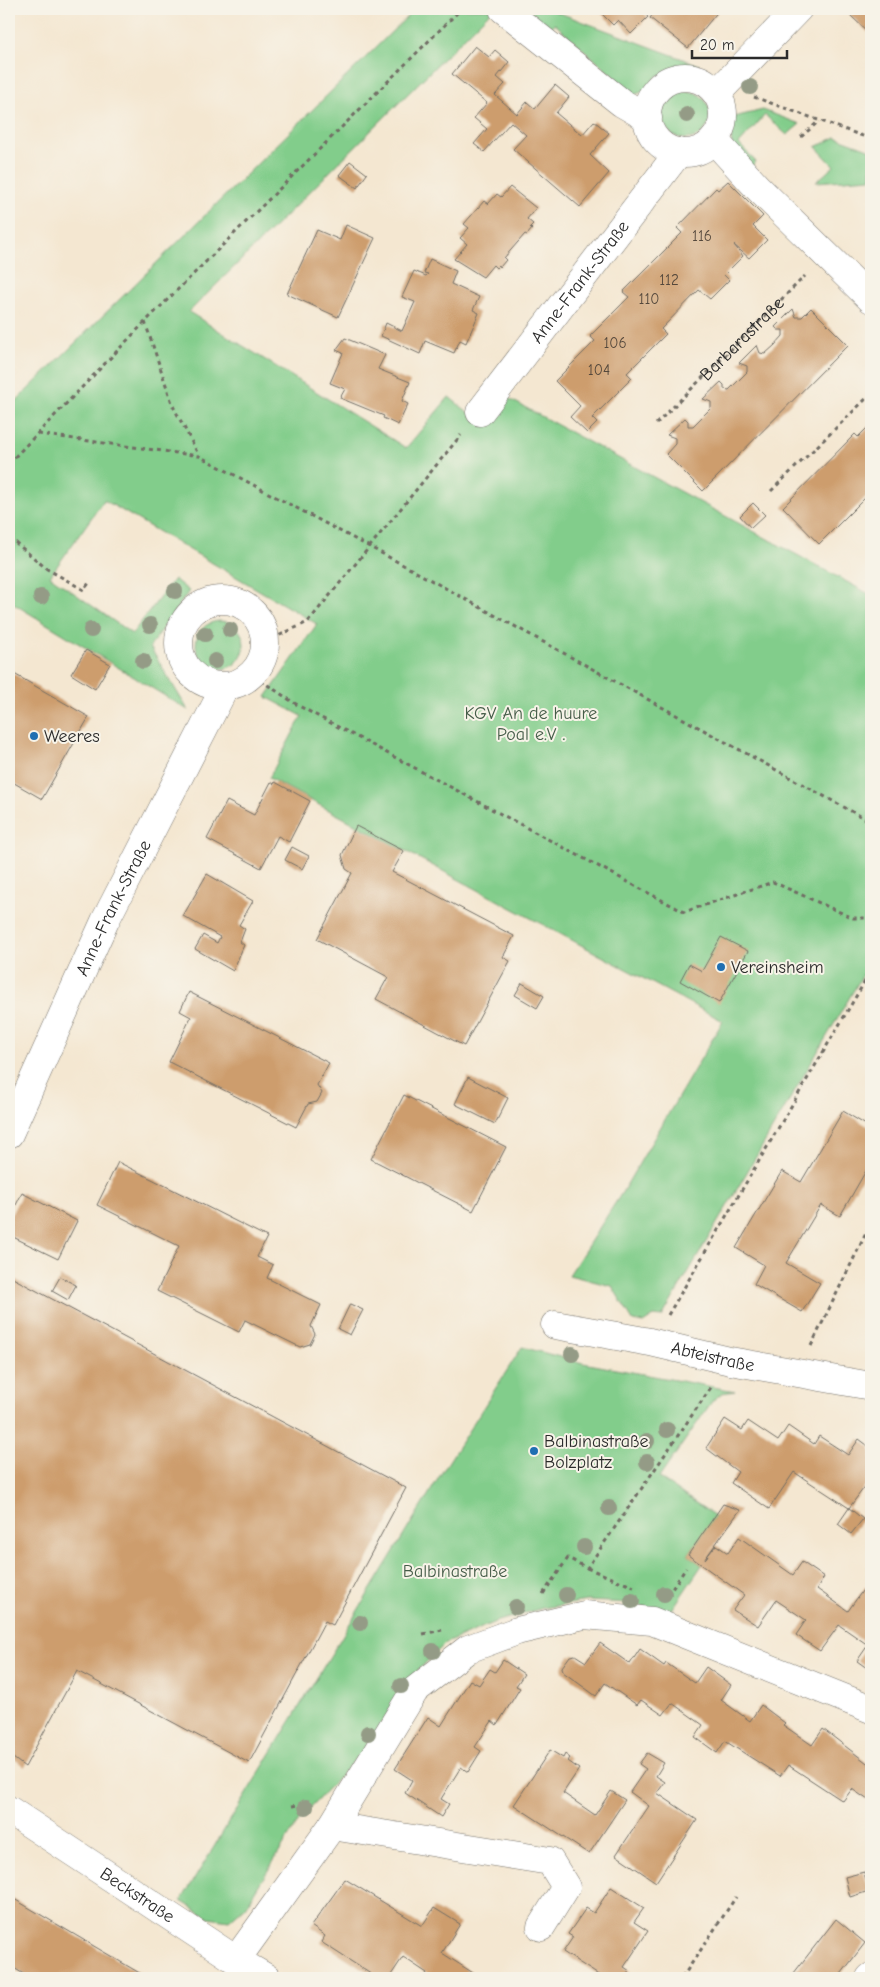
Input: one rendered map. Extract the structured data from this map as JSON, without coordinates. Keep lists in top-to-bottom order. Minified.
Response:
{"streets":{"street":["Anne-Frank-Straße","Abteistraße","Beckstraße"],"path":["Barbarastraße"]},"parks":["KGV An de huure Poal e.V .","Balbinastraße"],"places":["Weeres","Vereinsheim","Balbinastraße Bolzplatz"],"house_numbers":["116","112","110","106","104"],"scale_bar":"20 m"}
